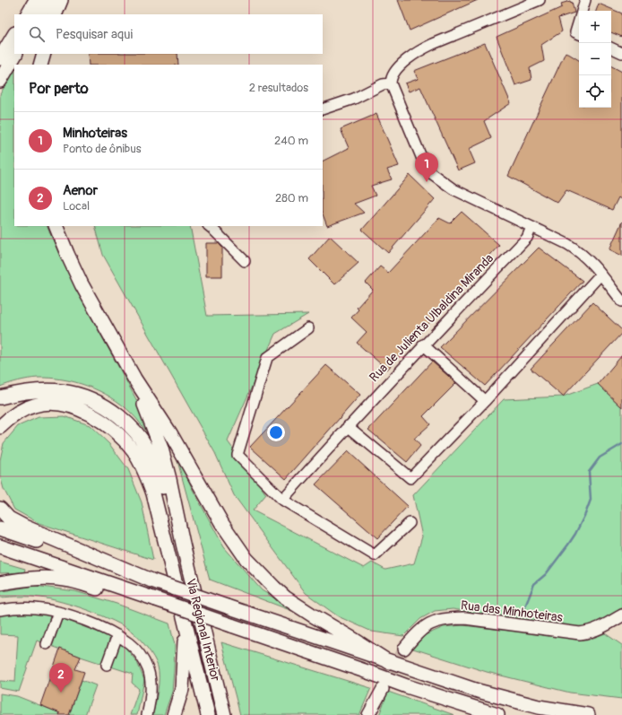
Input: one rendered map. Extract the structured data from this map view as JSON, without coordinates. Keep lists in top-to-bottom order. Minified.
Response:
{"streets":{"highway":["Via Regional Interior"],"main road":["Rua das Minhoteiras"],"street":["Rua de Julienta Ulbaldina Miranda"]},"page":{"map_buttons":["+","−"],"search":"Pesquisar aqui","heading":["Por perto","2 resultados"],"list":[{"mark":"1","name":"Minhoteiras","note":"Ponto de ônibus","value":"240 m"},{"mark":"2","name":"Aenor","note":"Local","value":"280 m"}],"pins":["1","2"]}}
